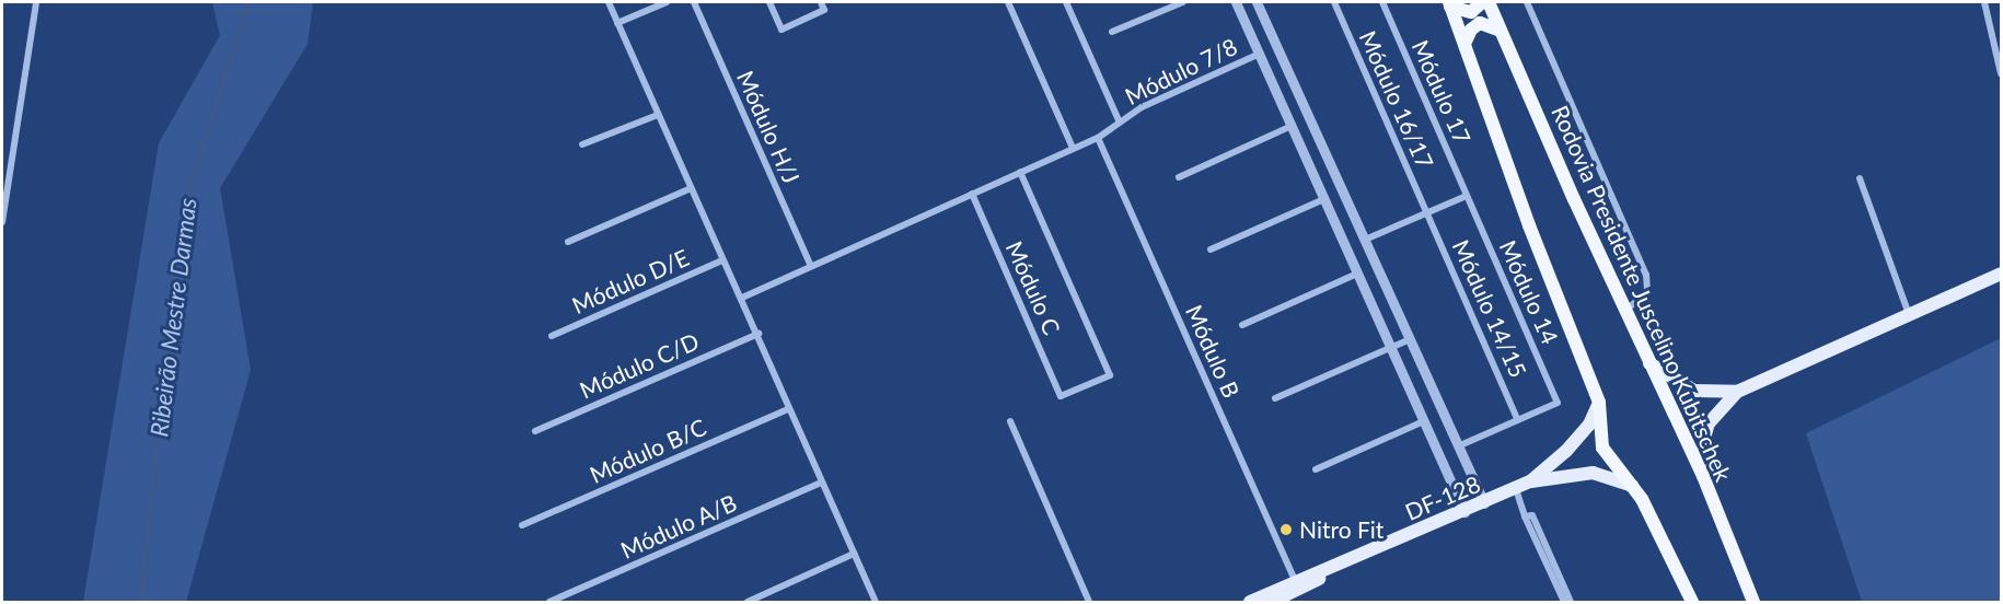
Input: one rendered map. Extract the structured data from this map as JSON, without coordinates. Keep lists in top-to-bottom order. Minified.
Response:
{"streets":{"highway":["Rodovia Presidente Juscelino Kubitschek"],"main road":["DF-128"],"street":["Módulo 7/8","Módulo 17","Módulo 16/17","Módulo H/J","Módulo D/E","Módulo C","Módulo 14","Módulo 14/15","Módulo B","Módulo C/D","Módulo B/C","Módulo A/B"]},"crossings":[["Módulo 7/8","Módulo H/J"],["Módulo 7/8","Módulo C"],["Módulo 7/8","Módulo B"],["Módulo 17","Módulo 14"],["Módulo 16/17","Módulo 14/15"],["Módulo 14","Módulo 14/15"],["Módulo B","DF-128"]],"water":["Ribeirão Mestre Darmas"],"places":["Nitro Fit"]}
